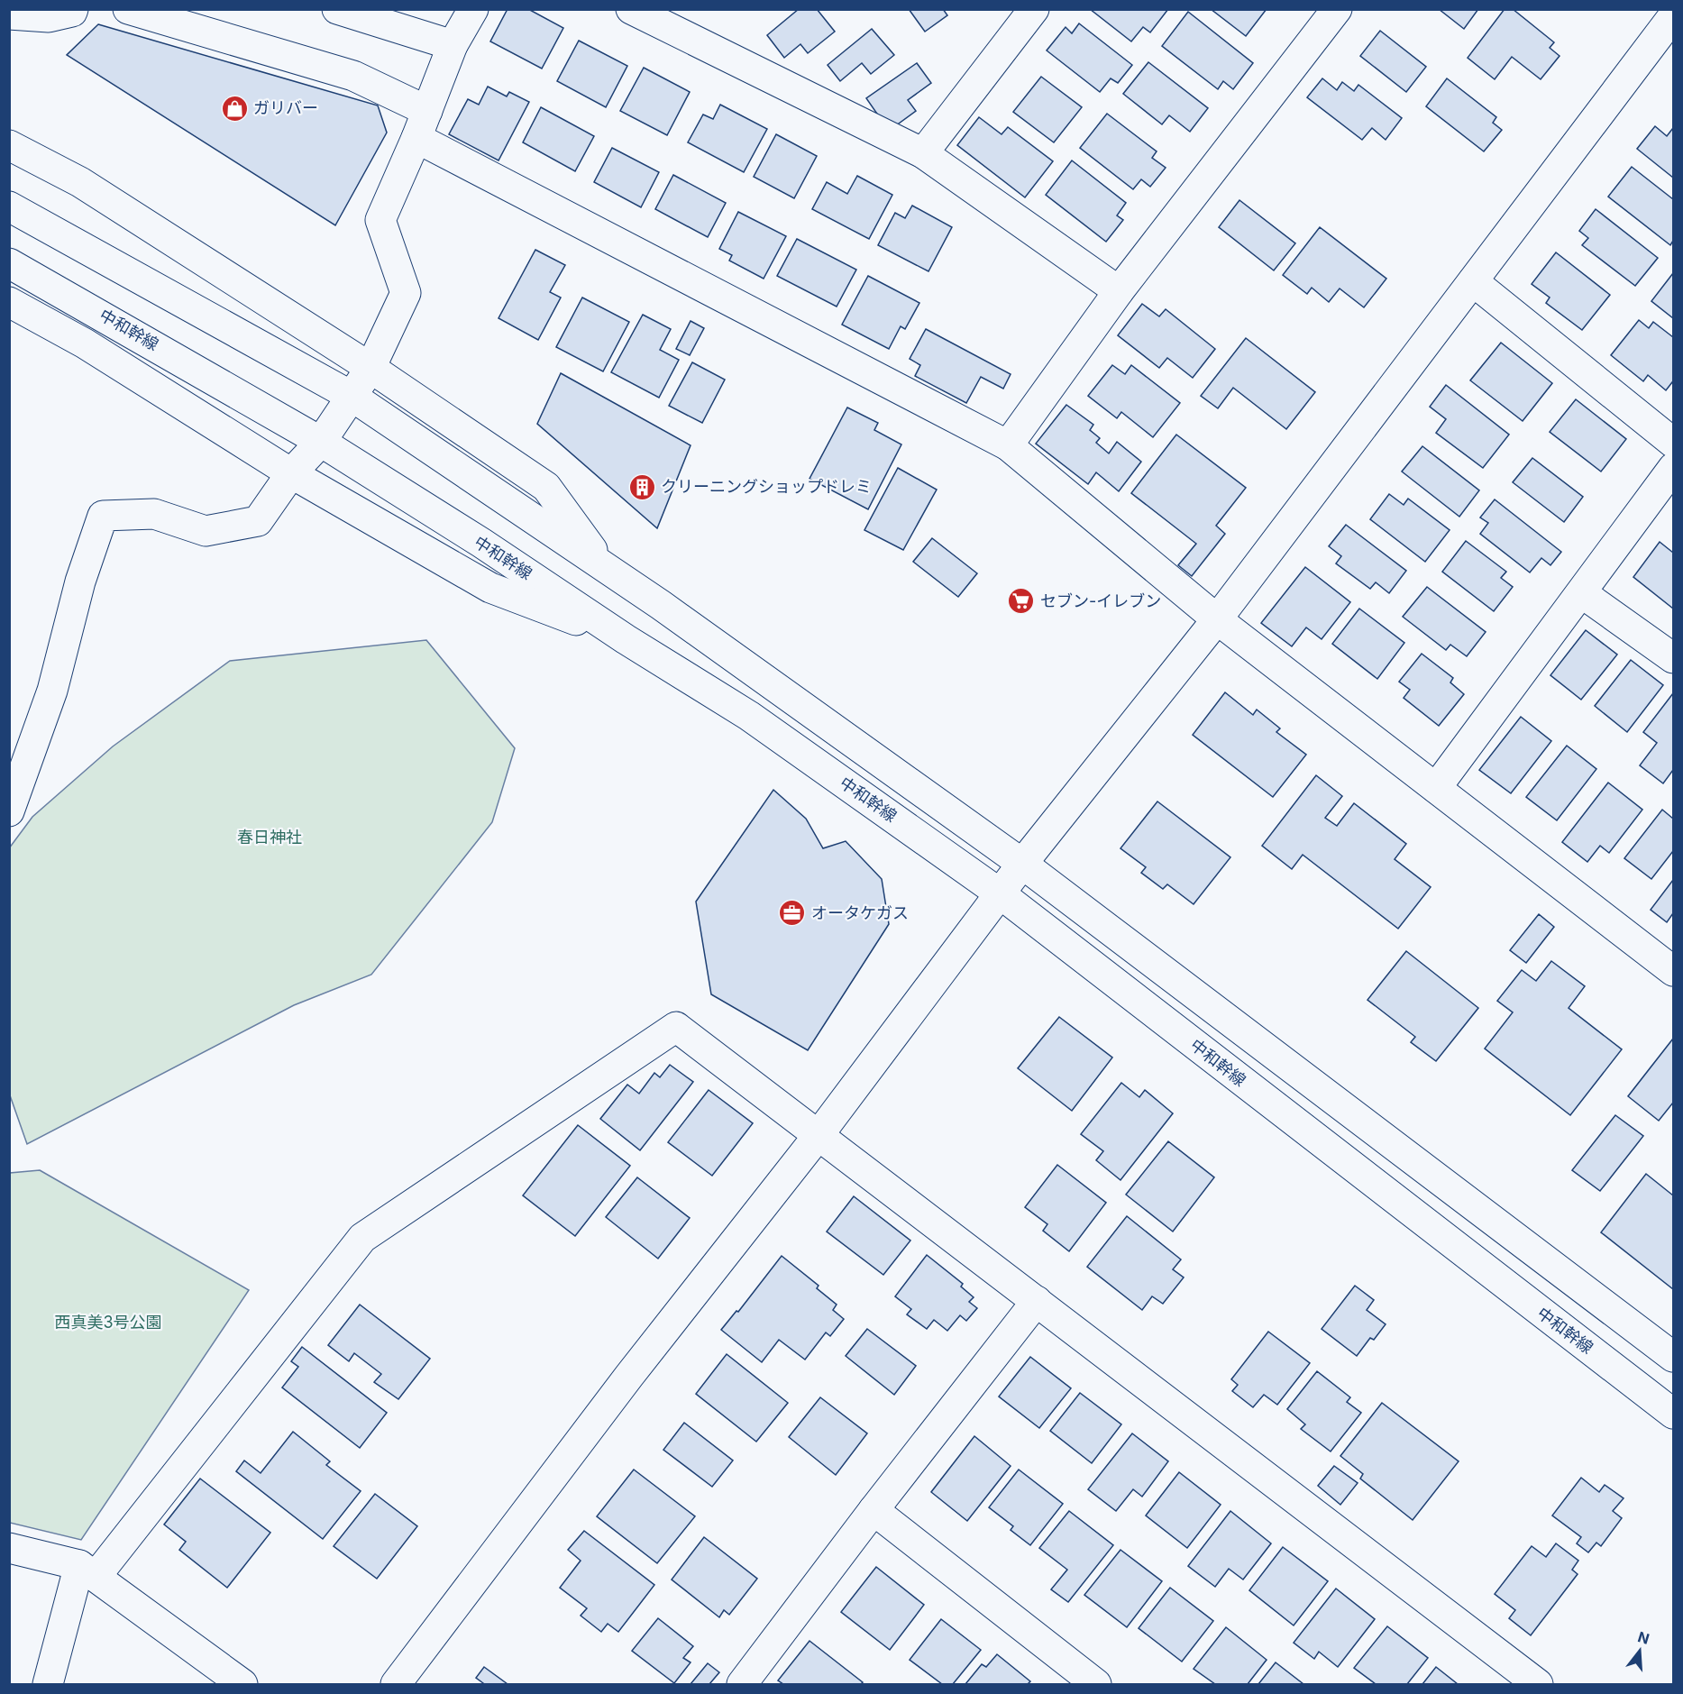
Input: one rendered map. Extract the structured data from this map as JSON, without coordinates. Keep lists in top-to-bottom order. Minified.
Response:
{"streets":{"street":["中和幹線"]},"parks":["春日神社","西真美3号公園"],"places":{"shop":["ガリバー"],"building":["クリーニングショップドレミ"],"supermarket":["セブン-イレブン"],"office":["オータケガス"]},"north":"top"}
